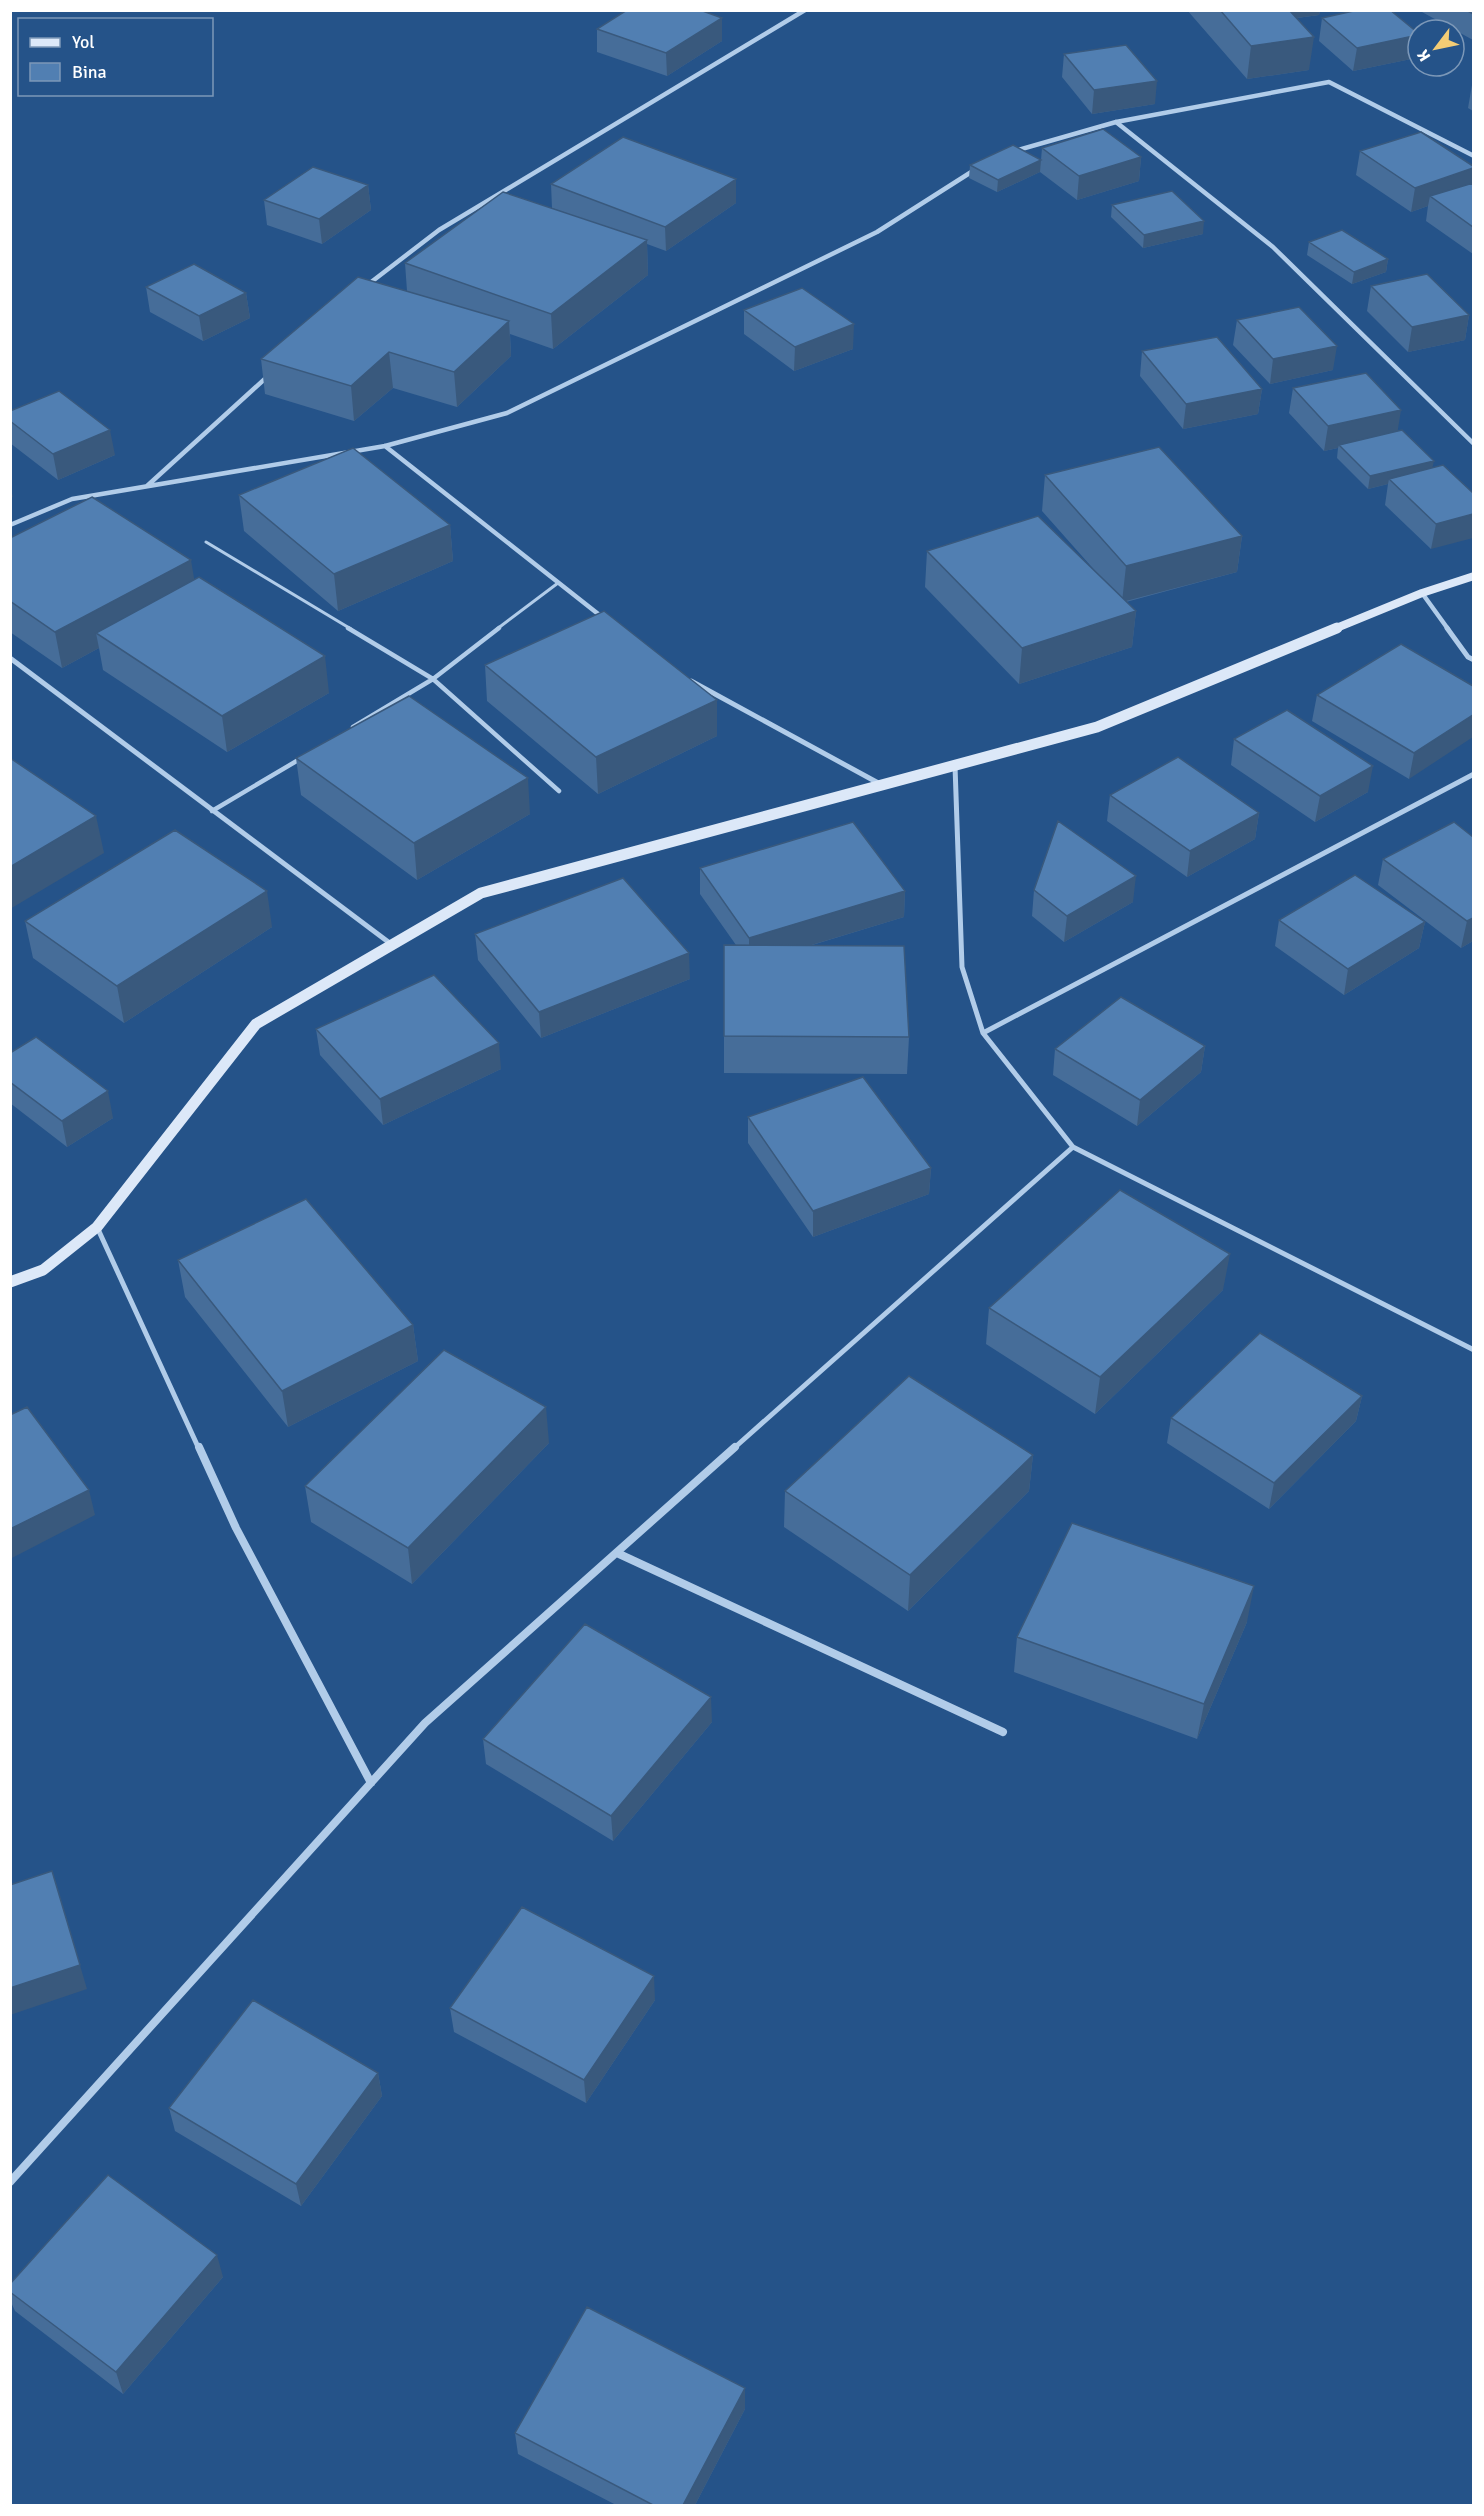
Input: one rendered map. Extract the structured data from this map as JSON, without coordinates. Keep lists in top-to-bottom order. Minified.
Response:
{"legend":["Yol","Bina"],"north":"bottom left"}
